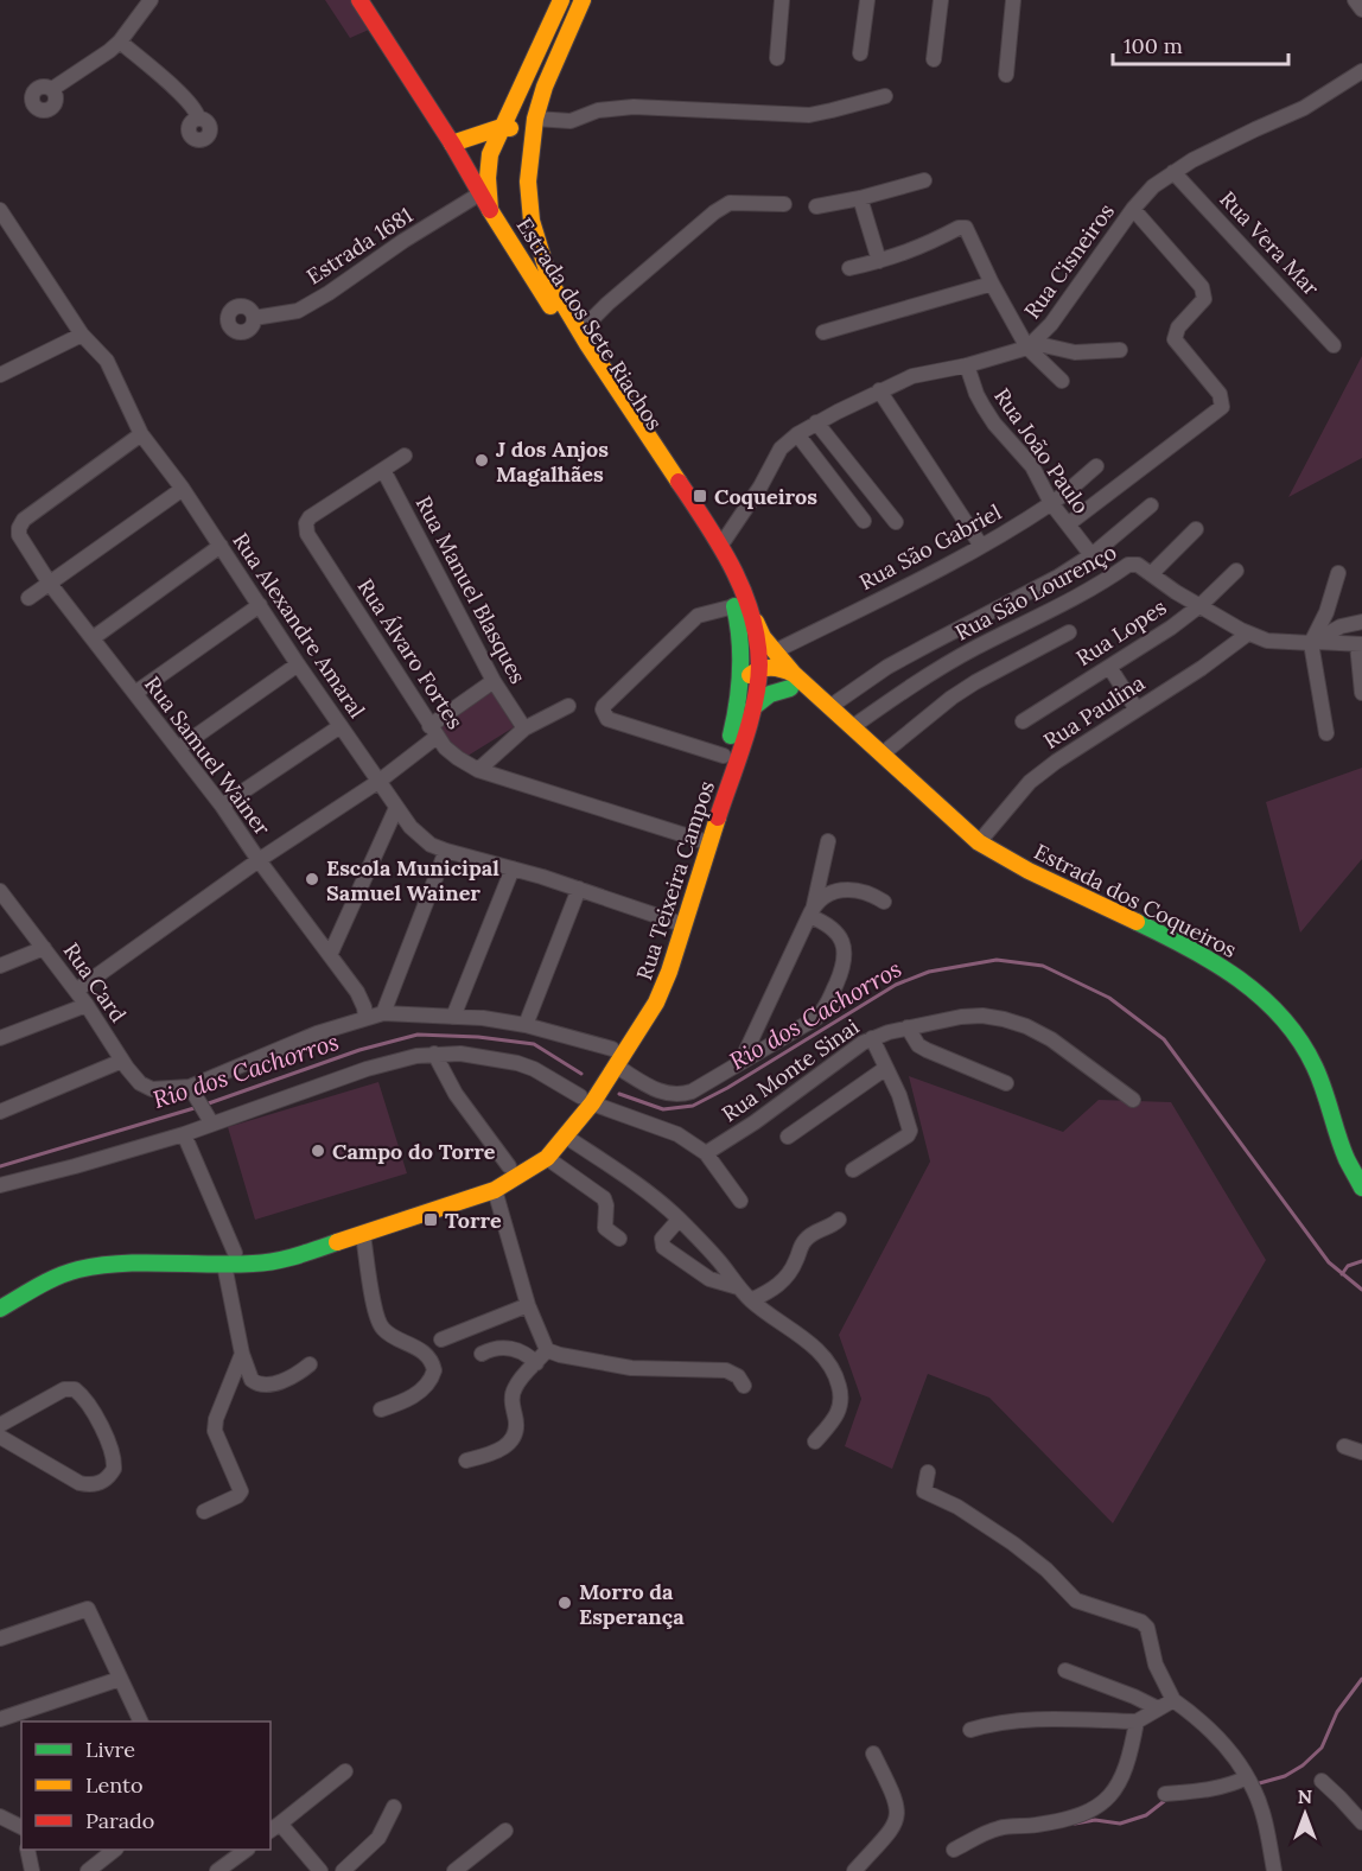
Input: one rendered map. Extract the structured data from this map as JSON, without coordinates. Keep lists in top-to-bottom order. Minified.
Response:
{"streets":{"main road":["Estrada dos Sete Riachos","Rua Teixeira Campos","Estrada dos Coqueiros"],"street":["Rua Vera Mar","Estrada 1681","Rua Cisneiros","Rua João Paulo","Rua São Gabriel","Rua Manuel Blasques","Rua São Lourenço","Rua Alexandre Amaral","Rua Lopes","Rua Álvaro Fortes","Rua Paulina","Rua Samuel Wainer","Rua Card","Rua Monte Sinai"]},"crossings":[["Rua Vera Mar","Rua Cisneiros"],["Estrada 1681","Estrada dos Sete Riachos"],["Rua Cisneiros","Estrada dos Sete Riachos"],["Rua Cisneiros","Rua João Paulo"],["Estrada dos Sete Riachos","Rua Teixeira Campos"],["Estrada dos Sete Riachos","Estrada dos Coqueiros"],["Rua João Paulo","Rua São Gabriel"],["Rua São Gabriel","Estrada dos Coqueiros"],["Rua Manuel Blasques","Rua Álvaro Fortes"],["Rua São Lourenço","Rua Lopes"],["Rua São Lourenço","Rua Paulina"],["Rua São Lourenço","Estrada dos Coqueiros"],["Rua Alexandre Amaral","Rua Samuel Wainer"],["Rua Alexandre Amaral","Rua Teixeira Campos"],["Rua Álvaro Fortes","Rua Teixeira Campos"],["Rua Paulina","Estrada dos Coqueiros"],["Rua Teixeira Campos","Estrada dos Coqueiros"]],"water":["Rio dos Cachorros"],"places":{"other":["J dos Anjos Magalhães","Escola Municipal Samuel Wainer","Campo do Torre","Morro da Esperança"],"transit":["Coqueiros","Torre"]},"legend":["Livre","Lento","Parado"],"scale_bar":"100 m","north":"top"}
